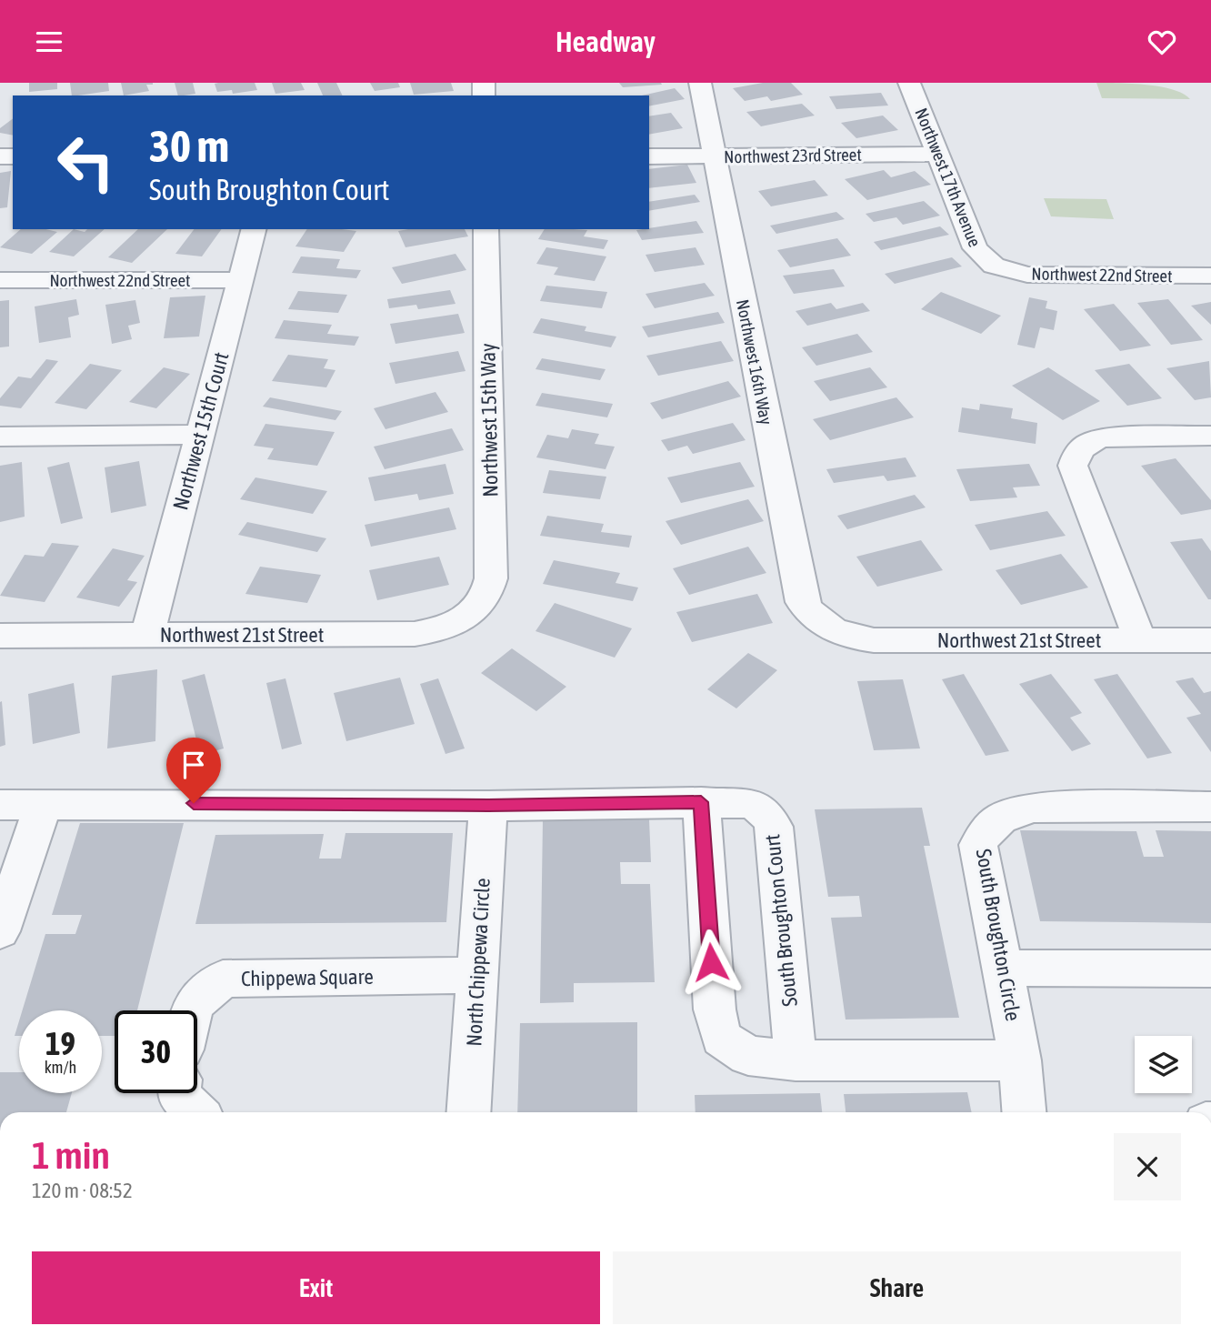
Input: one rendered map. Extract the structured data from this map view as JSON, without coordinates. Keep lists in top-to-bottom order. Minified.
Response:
{"streets":{"street":["Northwest 23rd Street","Northwest 17th Avenue","Northwest 22nd Street","Northwest 16th Way","Northwest 15th Way","Northwest 15th Court","Northwest 21st Street","South Broughton Court","South Broughton Circle","North Chippewa Circle","Chippewa Square"]},"crossings":[["Northwest 23rd Street","Northwest 17th Avenue"],["Northwest 23rd Street","Northwest 16th Way"],["Northwest 17th Avenue","Northwest 22nd Street"],["Northwest 22nd Street","Northwest 15th Court"],["Northwest 16th Way","Northwest 21st Street"],["Northwest 15th Way","Northwest 21st Street"],["Northwest 15th Court","Northwest 21st Street"],["South Broughton Court","North Chippewa Circle"],["North Chippewa Circle","Chippewa Square"]],"page":{"header":"Headway","turn":["30 m","South Broughton Court"],"speed":"19 km/h","limit":"30","heading":["1 min","120 m · 08:52"],"buttons":["Exit","Share"]}}
